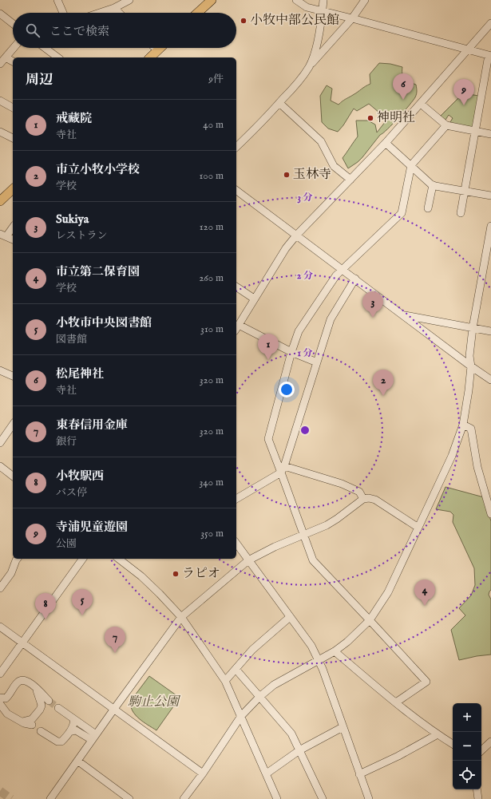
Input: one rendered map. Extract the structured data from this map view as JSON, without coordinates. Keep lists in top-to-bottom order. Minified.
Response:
{"parks":["駒止公園"],"places":["小牧中部公民館","神明社","玉林寺","ラピオ"],"page":{"search":"ここで検索","heading":["周辺","9件"],"pins":["6","9","3","1","2","4","5","8","7"],"list":[{"mark":"1","name":"戒藏院","note":"寺社","value":"40 m"},{"mark":"2","name":"市立小牧小学校","note":"学校","value":"100 m"},{"mark":"3","name":"Sukiya","note":"レストラン","value":"120 m"},{"mark":"4","name":"市立第二保育園","note":"学校","value":"260 m"},{"mark":"5","name":"小牧市中央図書館","note":"図書館","value":"310 m"},{"mark":"6","name":"松尾神社","note":"寺社","value":"320 m"},{"mark":"7","name":"東春信用金庫","note":"銀行","value":"320 m"},{"mark":"8","name":"小牧駅西","note":"バス停","value":"340 m"},{"mark":"9","name":"寺浦児童遊園","note":"公園","value":"350 m"}],"map_buttons":["+","−"]},"rings":["3 分","2 分","1 分"]}
